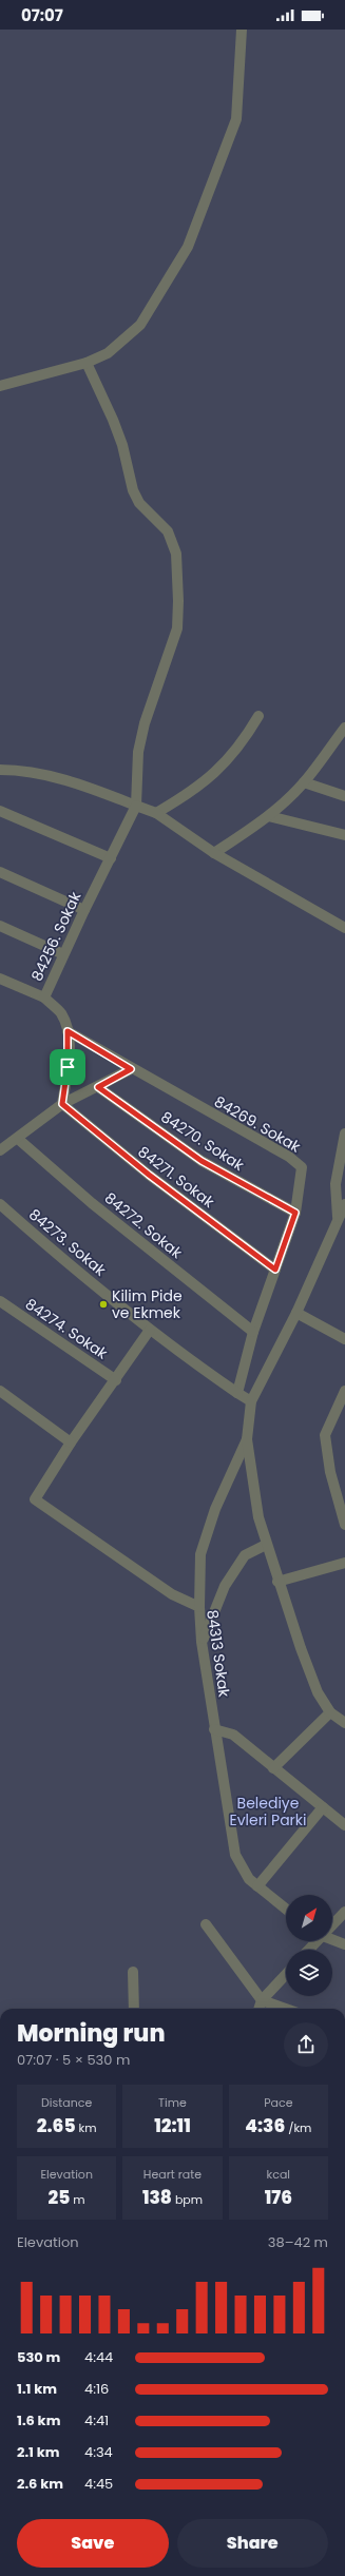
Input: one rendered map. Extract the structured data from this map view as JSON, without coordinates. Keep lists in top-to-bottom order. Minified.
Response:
{"streets":{"street":["84256. Sokak","84269. Sokak","84270. Sokak","84271. Sokak","84272. Sokak","84273. Sokak","84274. Sokak","84313 Sokak"]},"crossings":[["84256. Sokak","84269. Sokak"],["84256. Sokak","84271. Sokak"],["84269. Sokak","84270. Sokak"],["84269. Sokak","84271. Sokak"],["84269. Sokak","84272. Sokak"],["84269. Sokak","84273. Sokak"]],"parks":["Belediye Evleri Parki"],"places":["Kilim Pide ve Ekmek"],"north":"top right","page":{"status":"07:07","heading":["Morning run","07:07 · 5 × 530 m"],"stats":[["Distance","2.65 km"],["Time","12:11"],["Pace","4:36 /km"],["Elevation","25 m"],["Heart rate","138 bpm"],["kcal","176"]],"chart":["Elevation","38–42 m"],"list":[{"name":"530 m","note":"4:44"},{"name":"1.1 km","note":"4:16"},{"name":"1.6 km","note":"4:41"},{"name":"2.1 km","note":"4:34"},{"name":"2.6 km","note":"4:45"}],"buttons":["Save","Share"]}}
